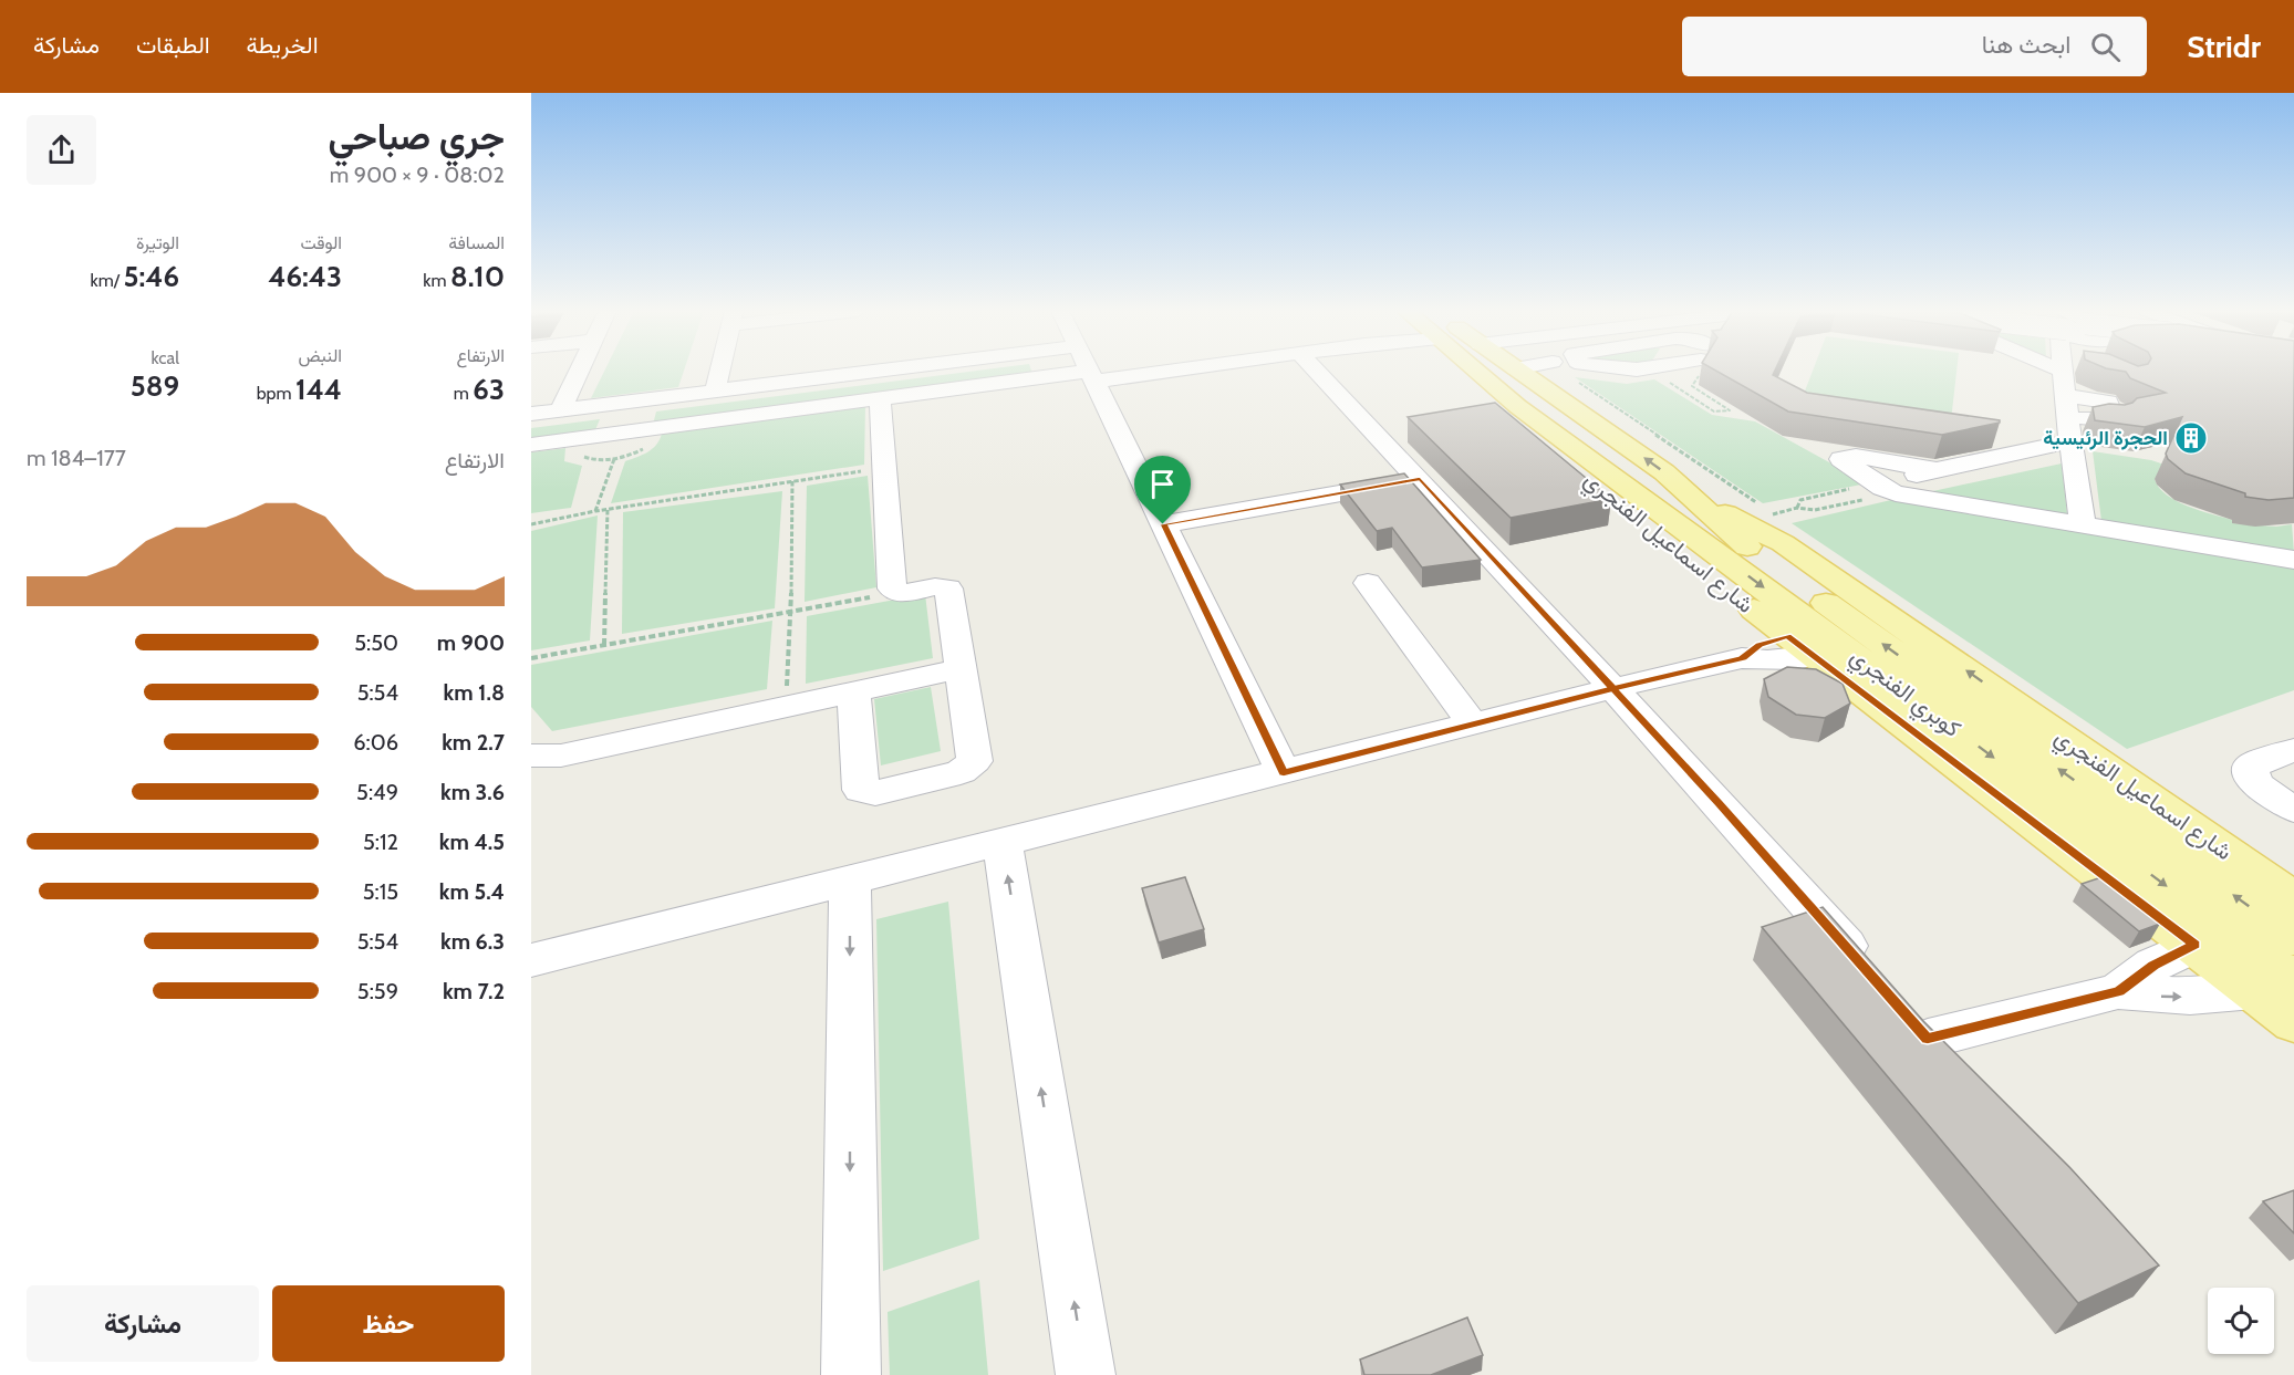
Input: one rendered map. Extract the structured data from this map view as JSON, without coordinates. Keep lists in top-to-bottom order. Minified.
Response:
{"streets":{"main road":["شارع اسماعيل الفنجري","كوبري الفنجري"]},"crossings":[["شارع اسماعيل الفنجري","كوبري الفنجري"]],"places":{"building":["الحجرة الرئيسية"]},"page":{"header":"Stridr","search":"ابحث هنا","nav":["الخريطة","الطبقات","مشاركة"],"heading":["جري صباحي","08:02 · 9 × 900 m"],"stats":[["المسافة","8.10 km"],["الوقت","46:43"],["الوتيرة","5:46 /km"],["الارتفاع","63 m"],["النبض","144 bpm"],["kcal","589"]],"chart":["الارتفاع","177–184 m"],"list":[{"name":"900 m","note":"5:50"},{"name":"1.8 km","note":"5:54"},{"name":"2.7 km","note":"6:06"},{"name":"3.6 km","note":"5:49"},{"name":"4.5 km","note":"5:12"},{"name":"5.4 km","note":"5:15"},{"name":"6.3 km","note":"5:54"},{"name":"7.2 km","note":"5:59"}],"buttons":["حفظ","مشاركة"]}}
